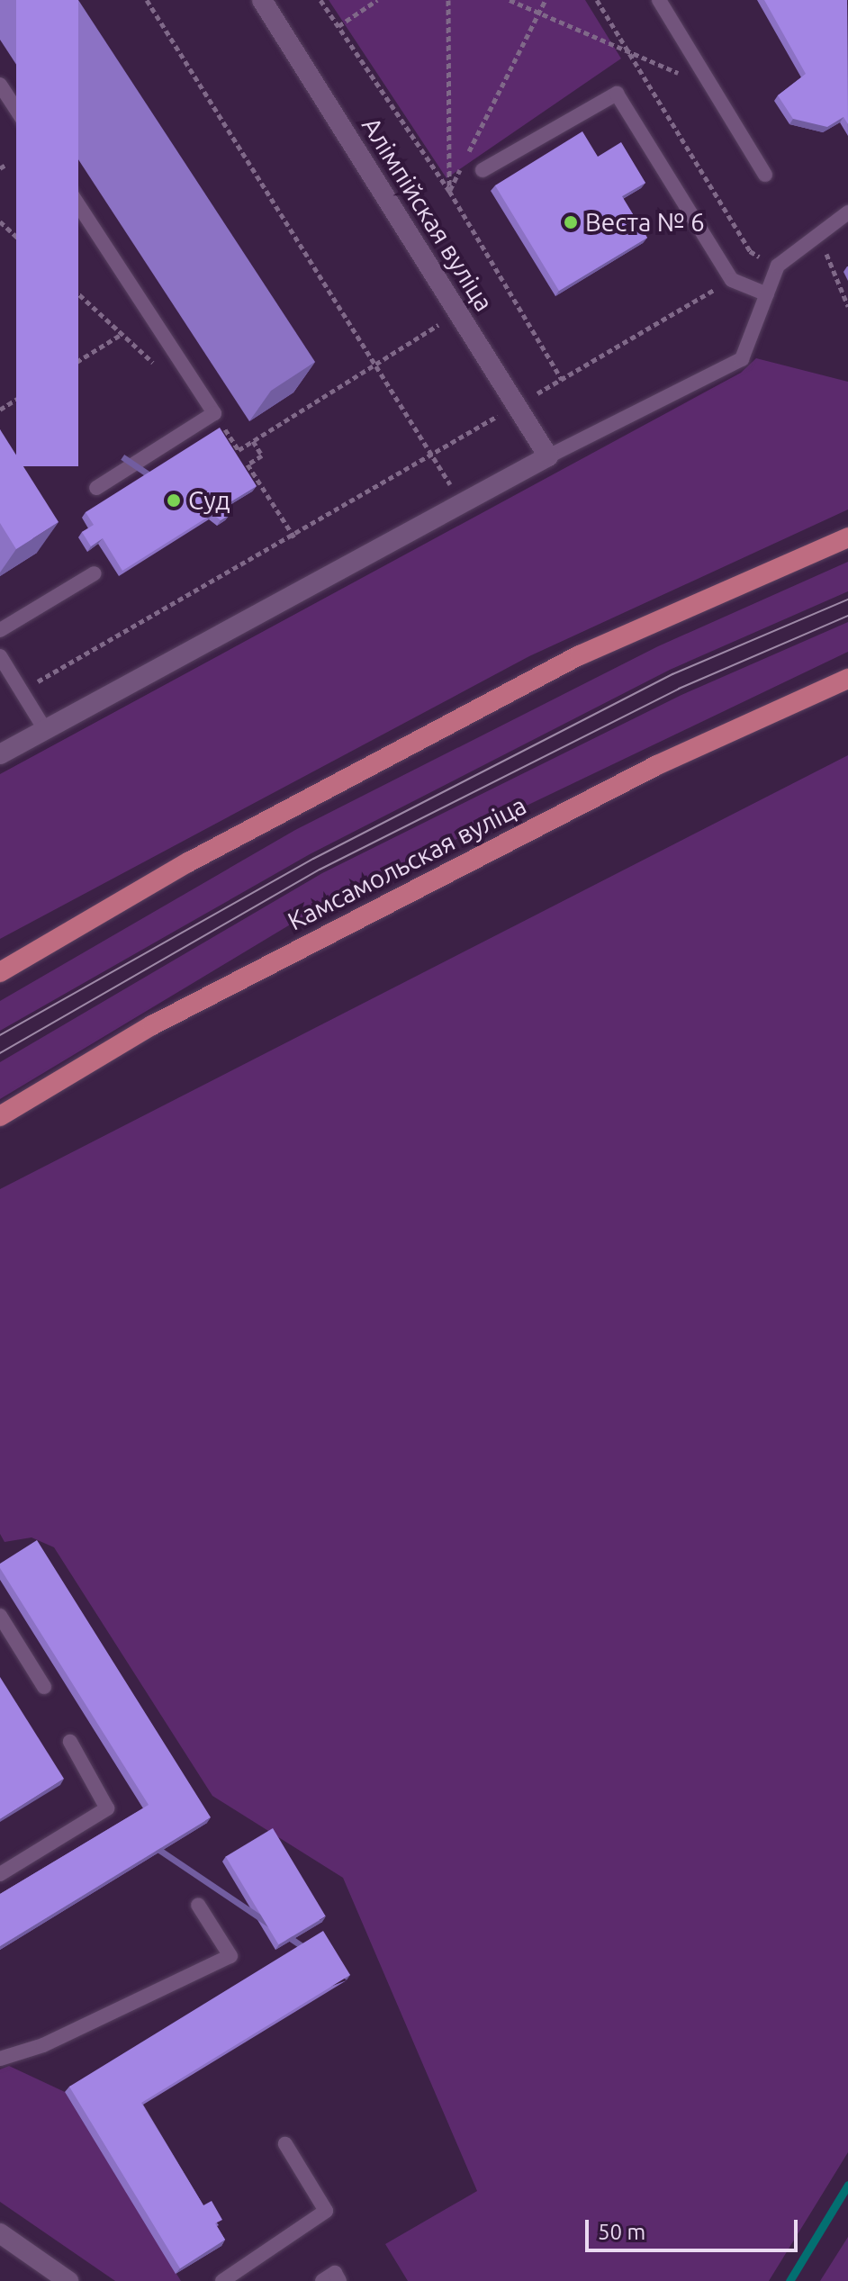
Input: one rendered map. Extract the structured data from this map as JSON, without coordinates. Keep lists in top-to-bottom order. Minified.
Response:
{"streets":{"main road":["Камсамольская вуліца"],"street":["Алімпійская вуліца"]},"places":["Веста № 6","Суд"],"scale_bar":"50 m"}
